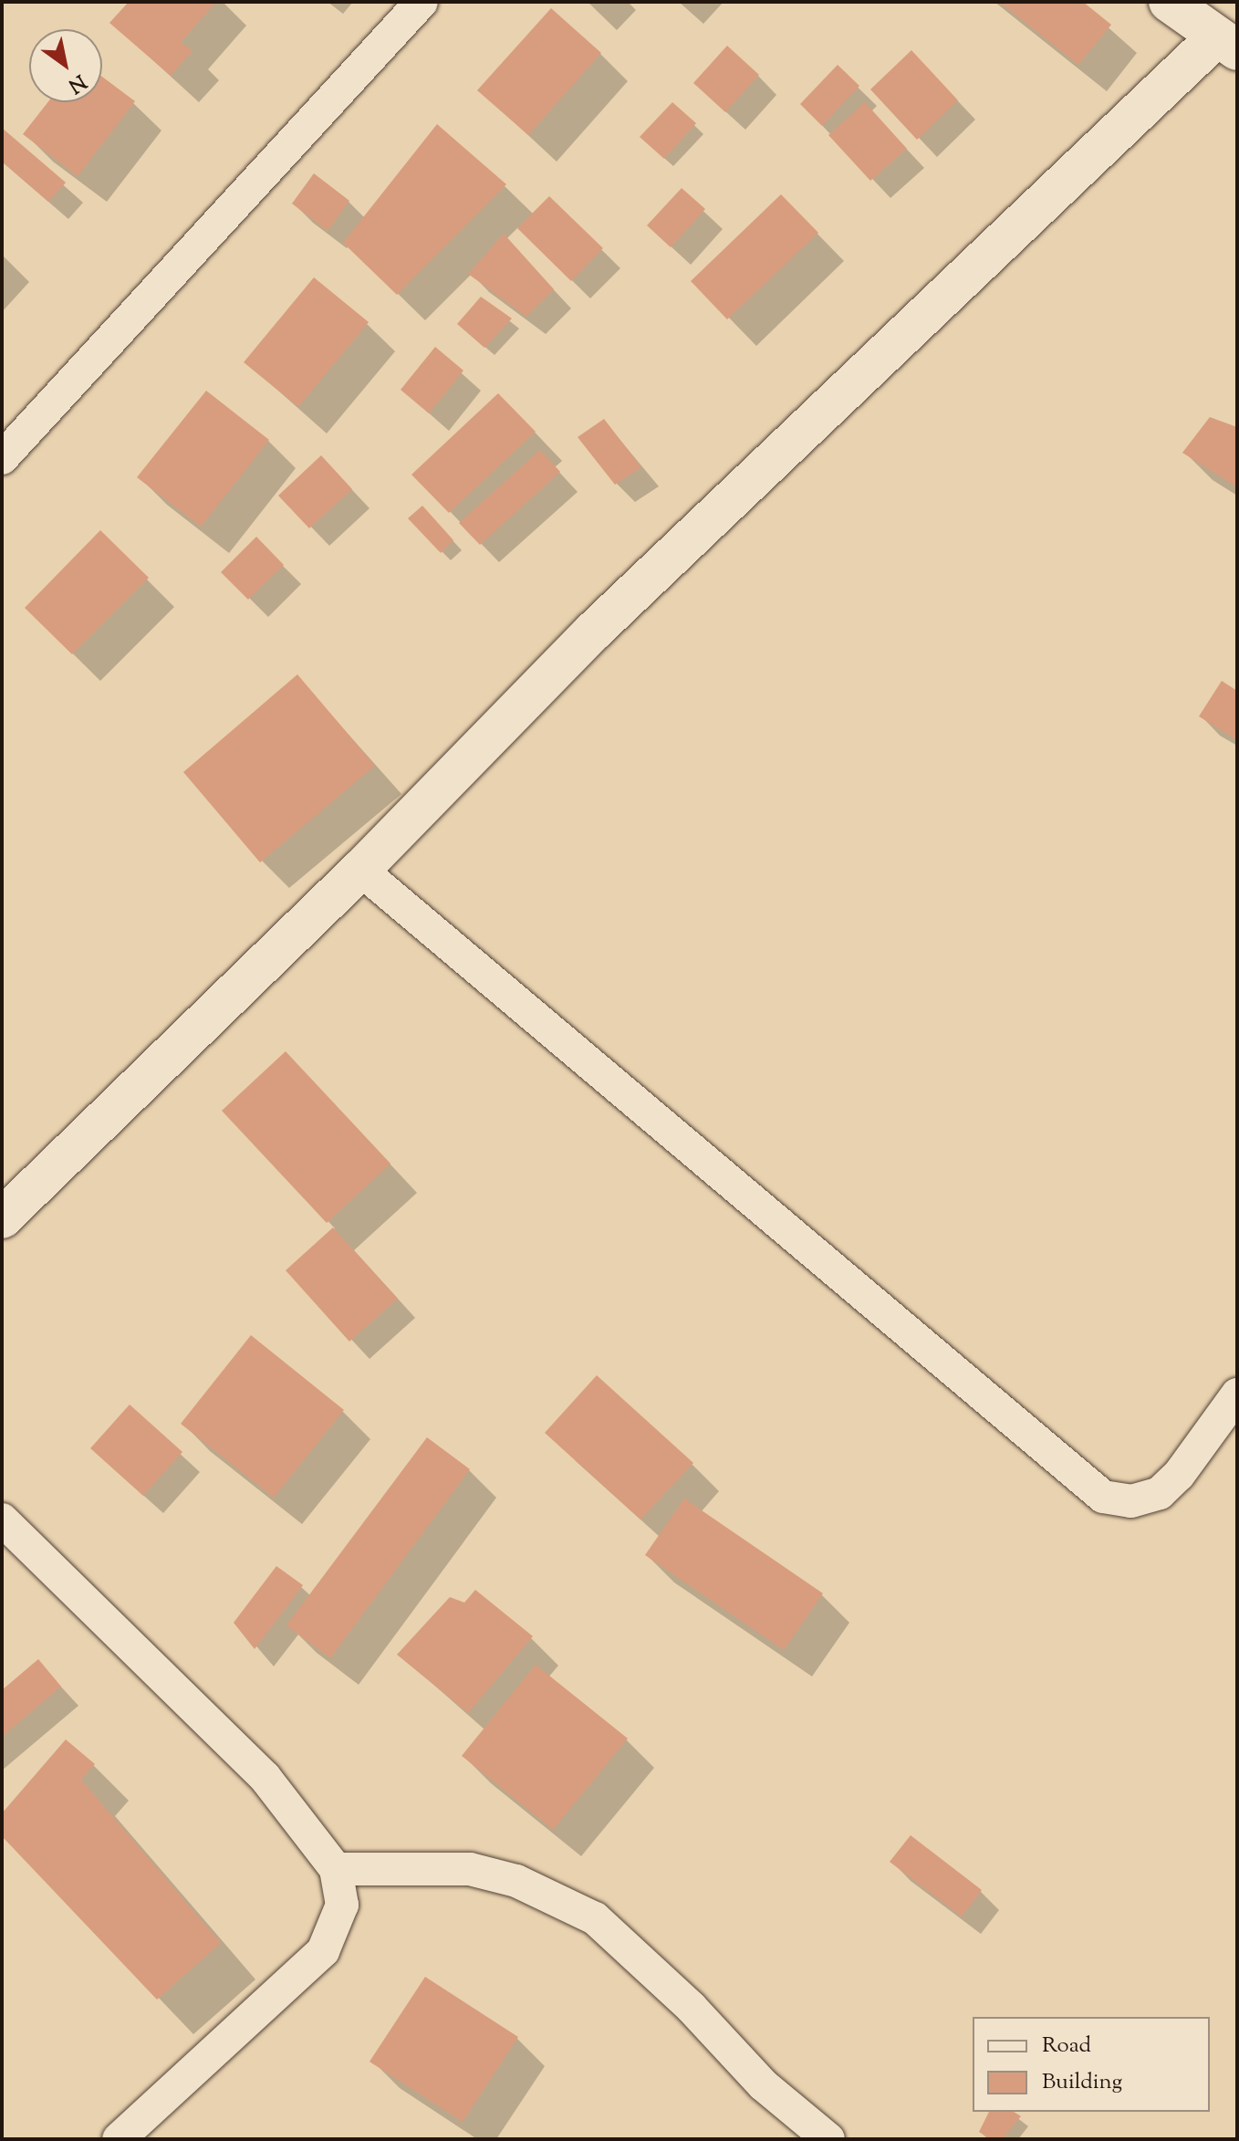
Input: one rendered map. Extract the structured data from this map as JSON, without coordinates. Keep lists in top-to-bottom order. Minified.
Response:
{"legend":["Road","Building"],"north":"bottom right"}
